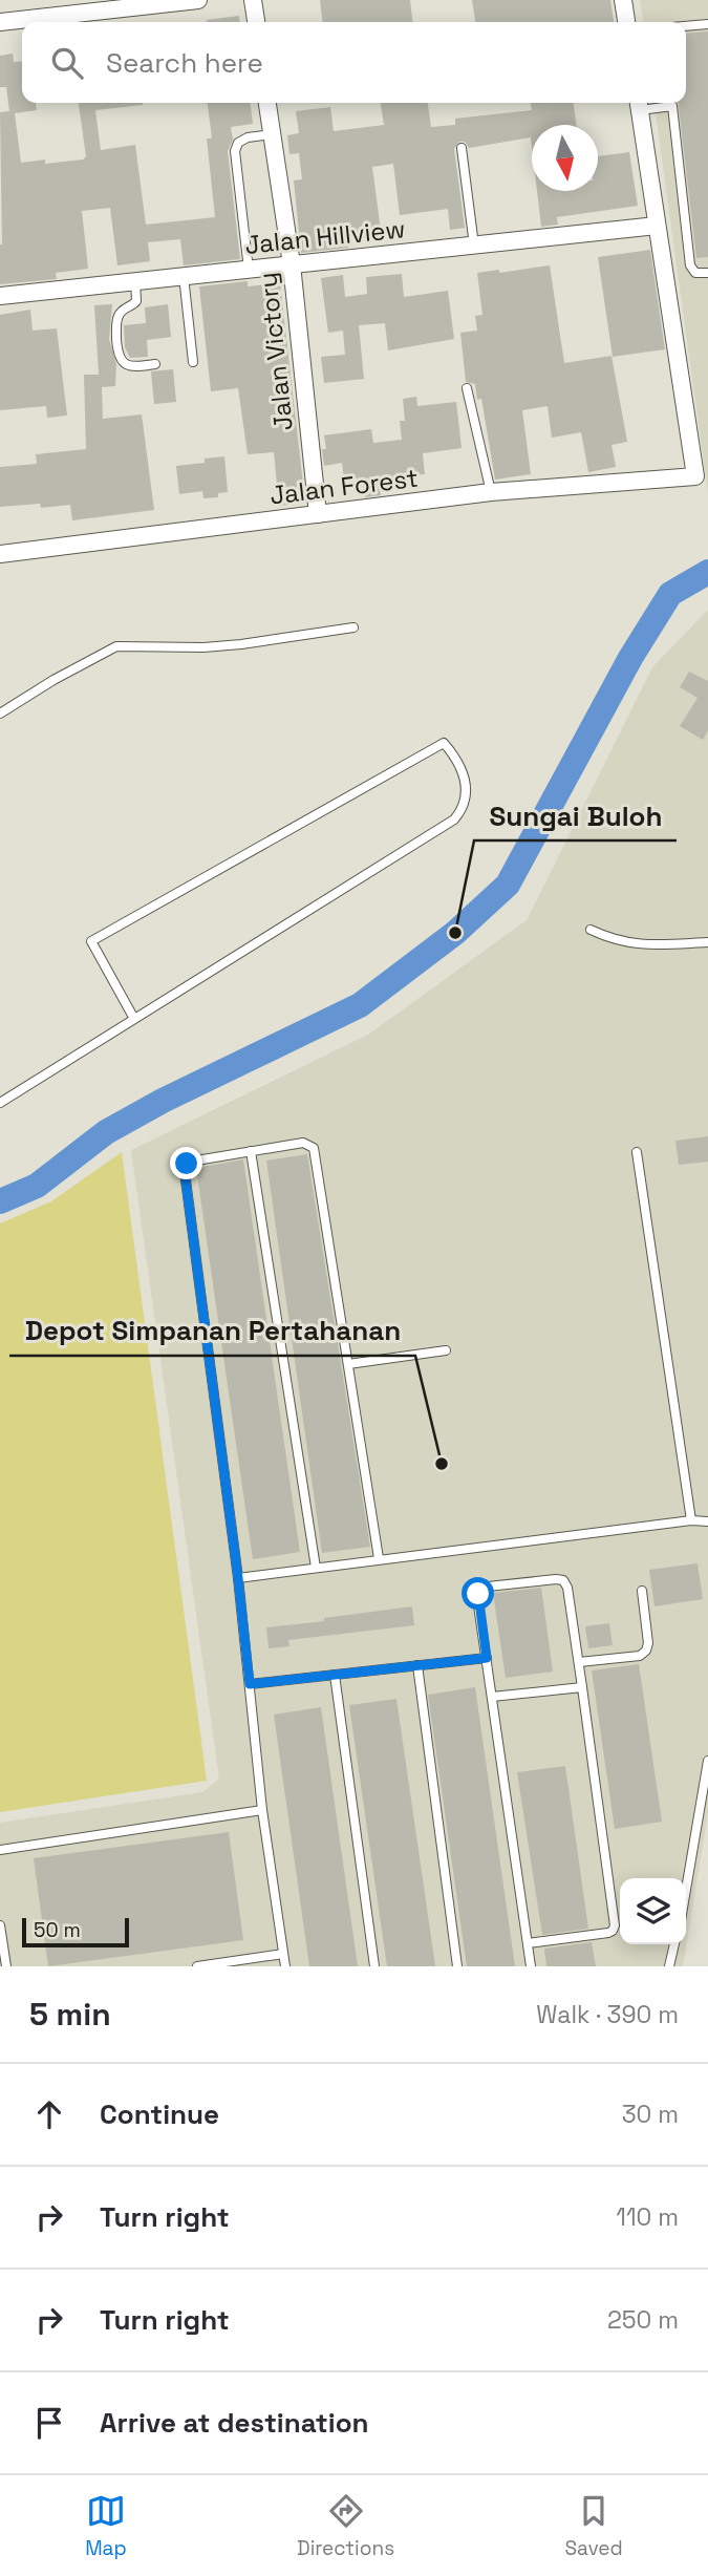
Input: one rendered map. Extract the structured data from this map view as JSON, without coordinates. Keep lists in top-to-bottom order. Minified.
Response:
{"streets":{"street":["Jalan Hillview","Jalan Victory","Jalan Forest"]},"crossings":[["Jalan Hillview","Jalan Victory"],["Jalan Victory","Jalan Forest"]],"places":["Sungai Buloh","Depot Simpanan Pertahanan"],"scale_bar":"50 m","north":"bottom","page":{"search":"Search here","scale":"50 m","heading":["5 min","Walk · 390 m"],"list":[["Continue","30 m"],["Turn right","110 m"],["Turn right","250 m"],"Arrive at destination"],"nav":["Map","Directions","Saved"]}}
